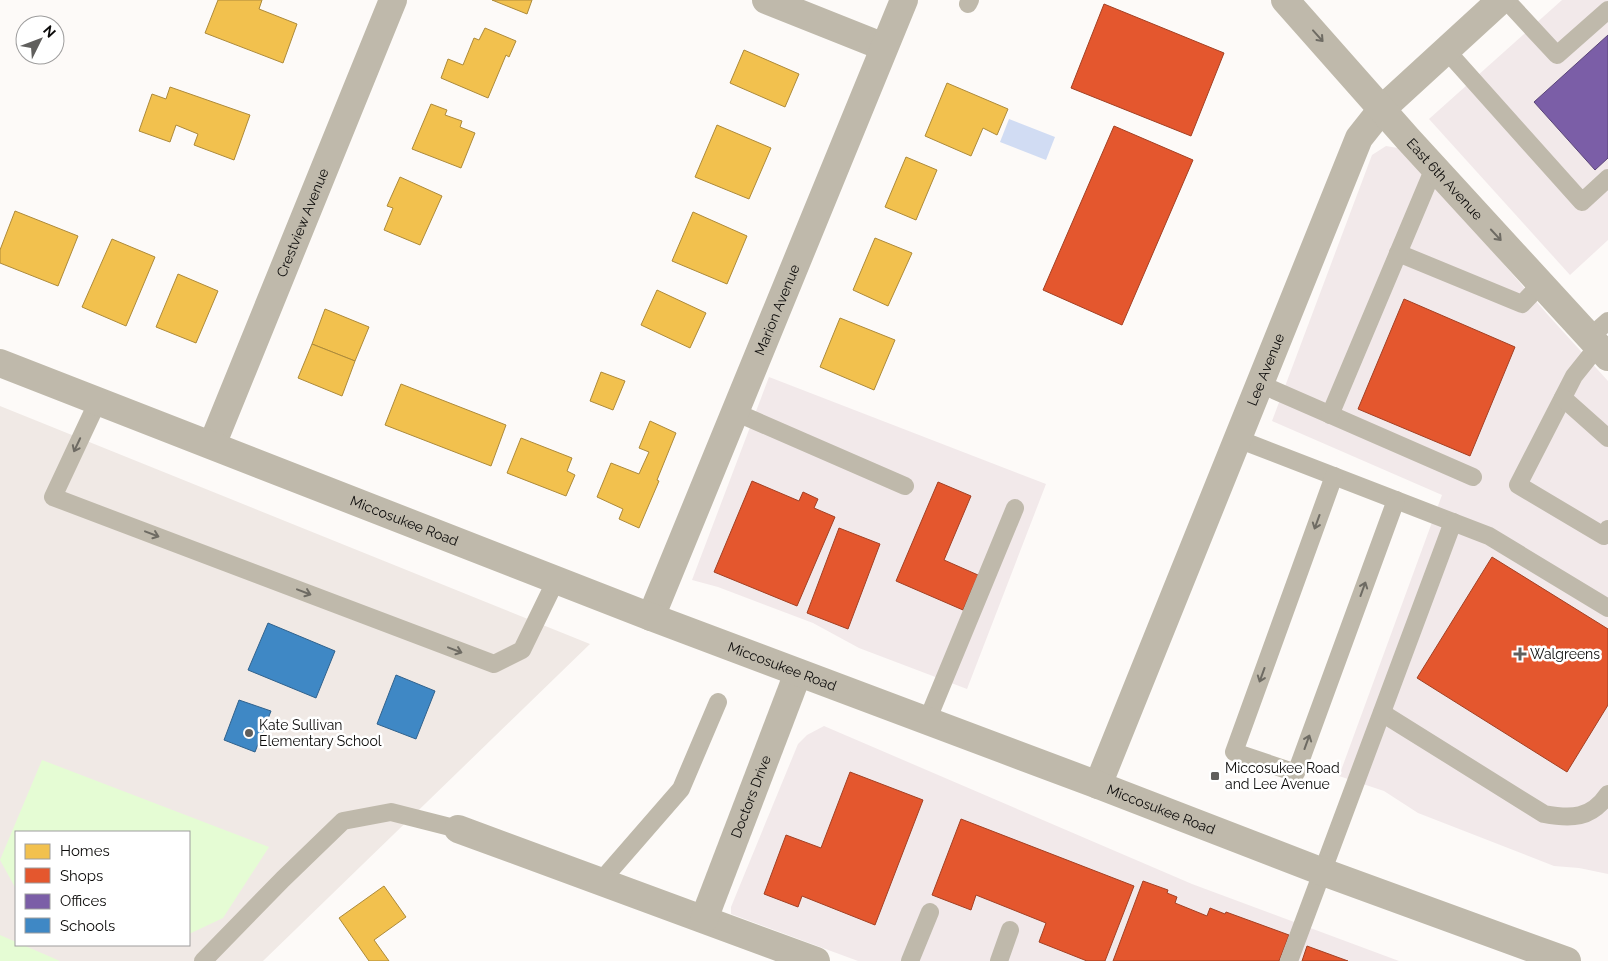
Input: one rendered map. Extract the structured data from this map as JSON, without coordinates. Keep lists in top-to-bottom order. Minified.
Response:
{"streets":{"street":["East 6th Avenue","Crestview Avenue","Marion Avenue","Lee Avenue","Miccosukee Road","Doctors Drive"]},"crossings":[["East 6th Avenue","Lee Avenue"],["Crestview Avenue","Miccosukee Road"],["Marion Avenue","Miccosukee Road"],["Lee Avenue","Miccosukee Road"],["Miccosukee Road","Doctors Drive"]],"one_way":["East 6th Avenue"],"places":{"health":["Walgreens"],"other":["Kate Sullivan Elementary School"],"transit":["Miccosukee Road and Lee Avenue"]},"legend":["Homes","Shops","Offices","Schools"],"north":"top right"}
